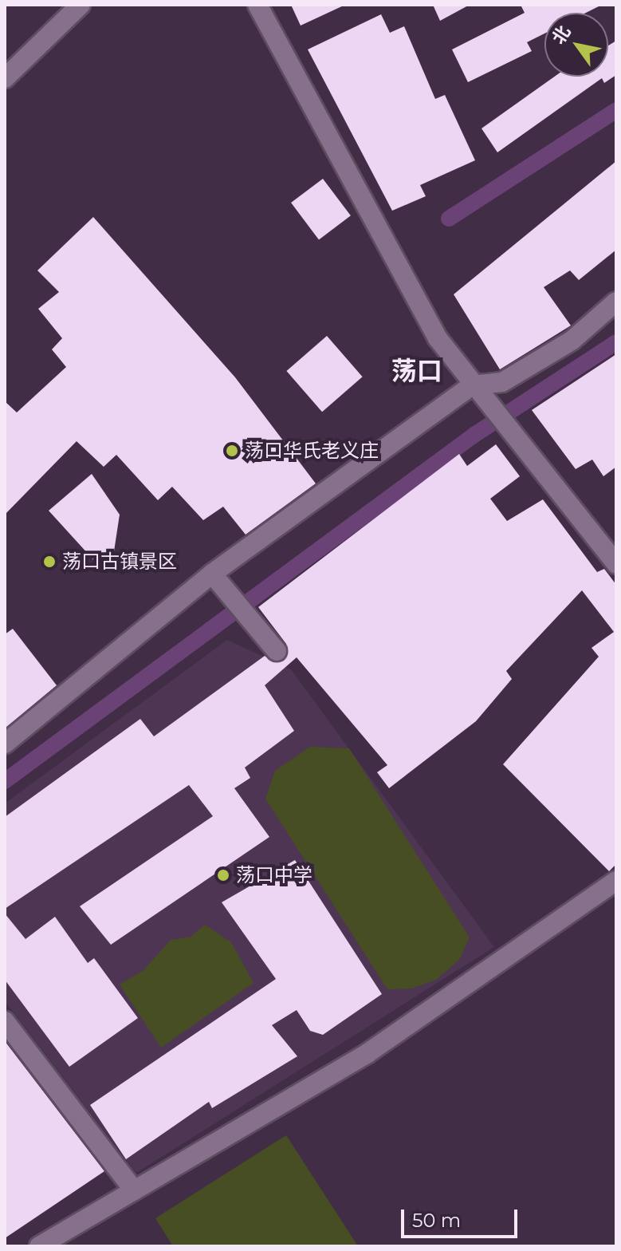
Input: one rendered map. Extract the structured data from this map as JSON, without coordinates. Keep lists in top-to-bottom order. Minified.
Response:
{"districts":["荡口"],"places":["荡口华氏老义庄","荡口古镇景区","荡口中学"],"scale_bar":"50 m","north":"top left"}
